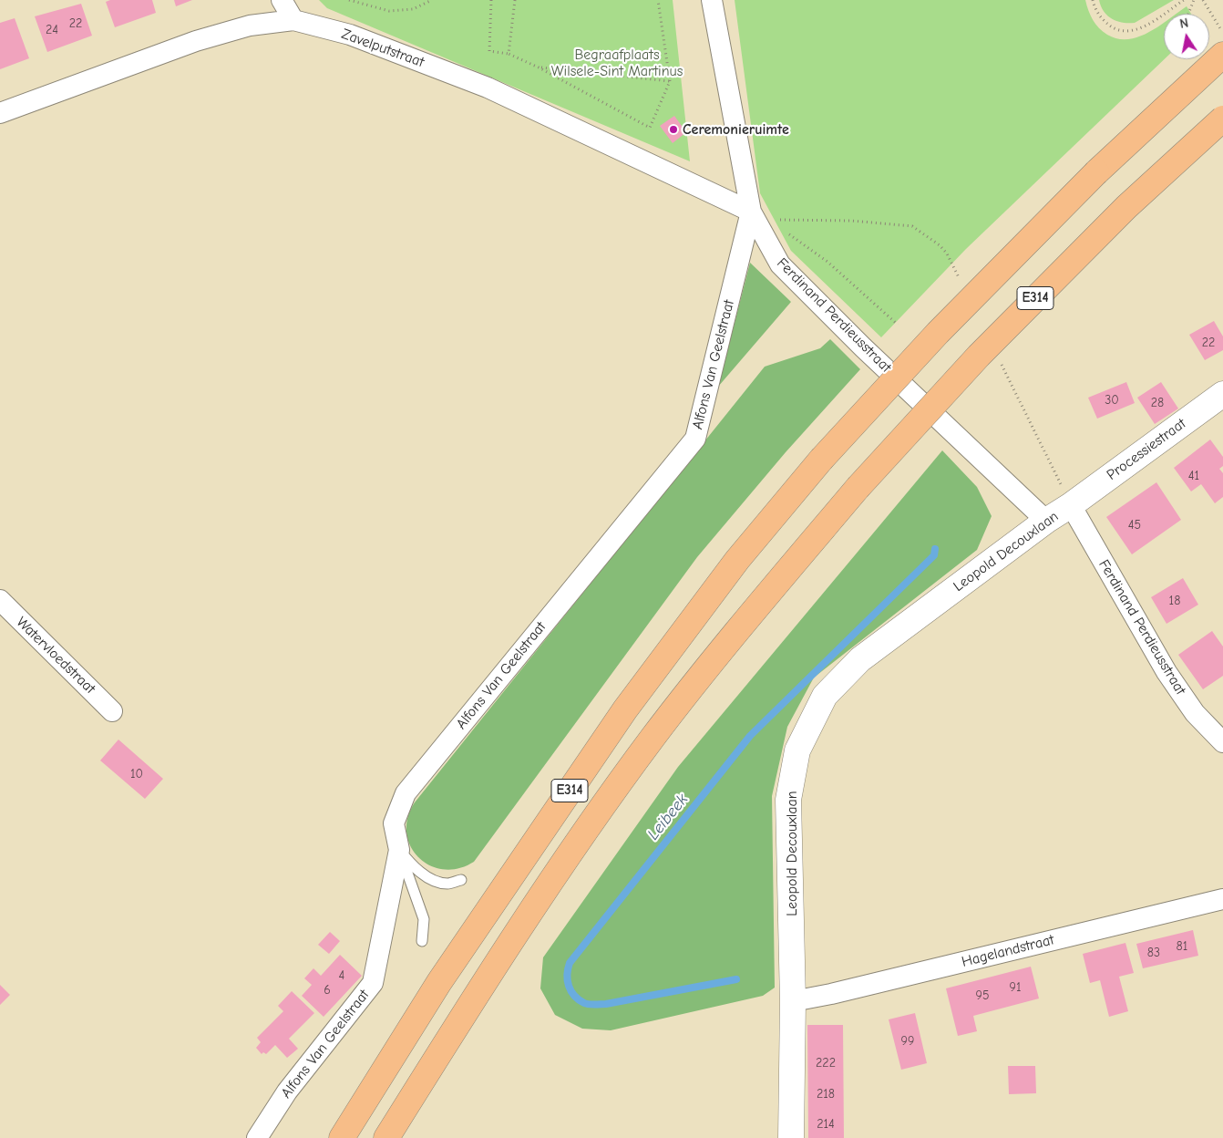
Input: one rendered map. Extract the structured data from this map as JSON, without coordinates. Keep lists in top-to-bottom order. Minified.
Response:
{"streets":{"highway":["E314"],"street":["Zavelputstraat","Ferdinand Perdieusstraat","Alfons Van Geelstraat","Processiestraat","Leopold Decouxlaan","Watervloedstraat","Hagelandstraat"]},"crossings":[["Zavelputstraat","Ferdinand Perdieusstraat"],["Zavelputstraat","Alfons Van Geelstraat"],["Ferdinand Perdieusstraat","Alfons Van Geelstraat"],["Ferdinand Perdieusstraat","Processiestraat"],["Ferdinand Perdieusstraat","Leopold Decouxlaan"],["Processiestraat","Leopold Decouxlaan"],["Leopold Decouxlaan","Hagelandstraat"]],"water":["Leibeek"],"parks":["Begraafplaats Wilsele-Sint Martinus"],"places":["Ceremonieruimte"],"house_numbers":["22","24","22","30","28","41","45","18","10","81","83","4","91","6","95","99","222","218","214"],"north":"top"}
